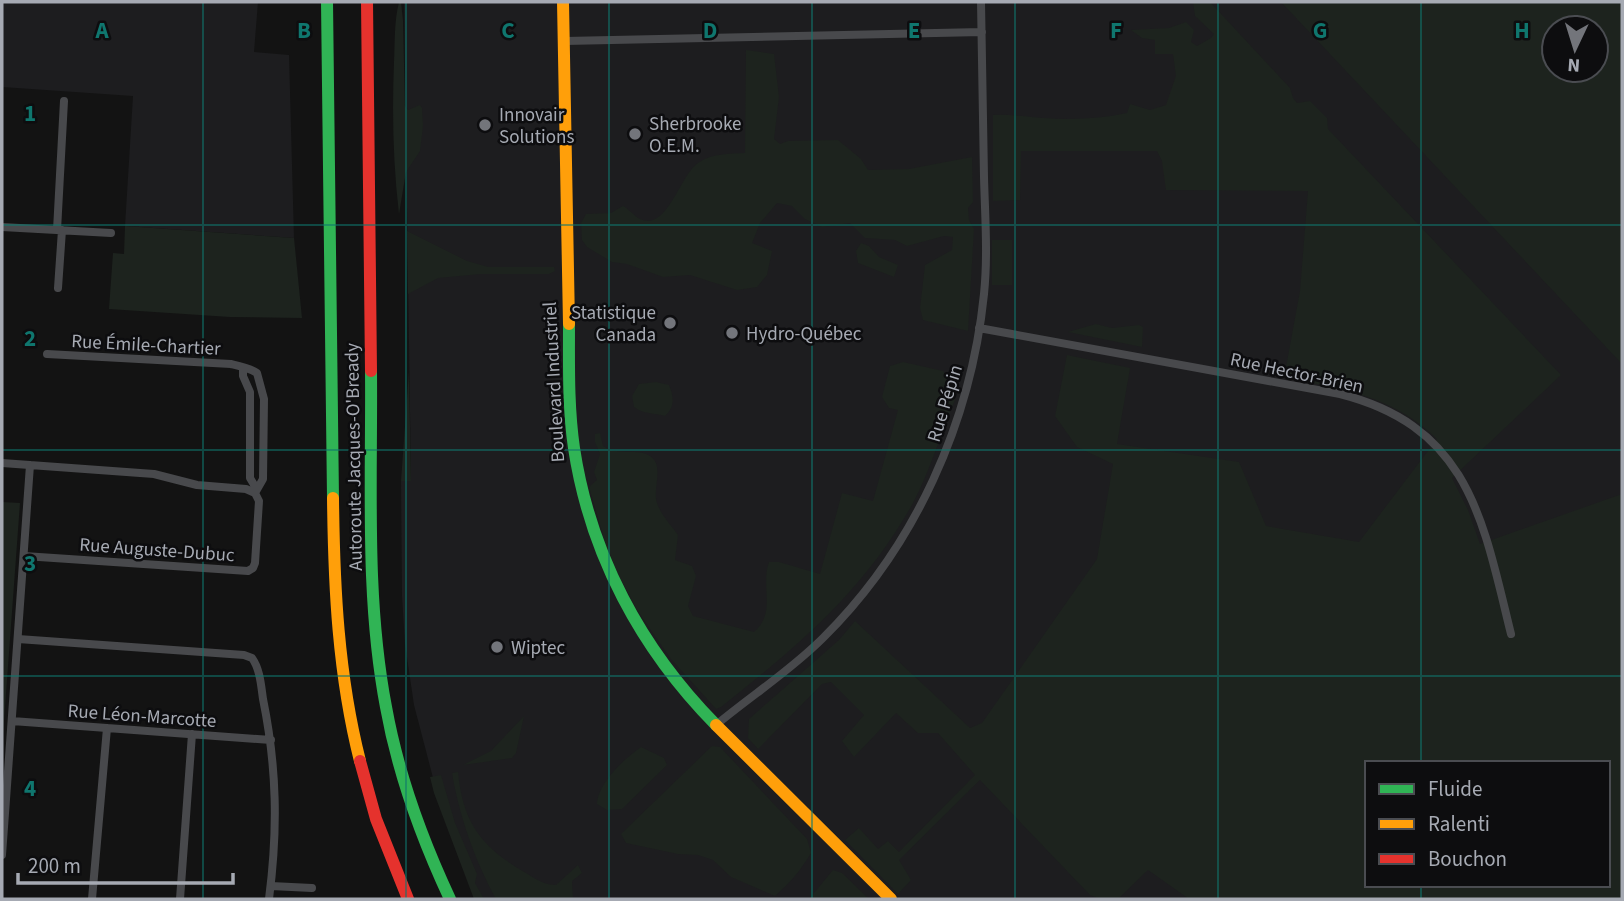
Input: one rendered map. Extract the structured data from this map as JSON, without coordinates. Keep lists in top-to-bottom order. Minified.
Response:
{"streets":{"main road":["Boulevard Industriel","Autoroute Jacques-O'Bready"],"street":["Rue Émile-Chartier","Rue Hector-Brien","Rue Pépin","Rue Auguste-Dubuc","Rue Léon-Marcotte"]},"crossings":[["Rue Émile-Chartier","Rue Auguste-Dubuc"],["Rue Hector-Brien","Rue Pépin"],["Boulevard Industriel","Rue Pépin"]],"places":["Innovair Solutions","Sherbrooke O.E.M.","Statistique Canada","Hydro-Québec","Wiptec"],"legend":["Fluide","Ralenti","Bouchon"],"scale_bar":"200 m","north":"bottom","grid":{"columns":["A","B","C","D","E","F","G","H"],"rows":["1","2","3","4"]}}
